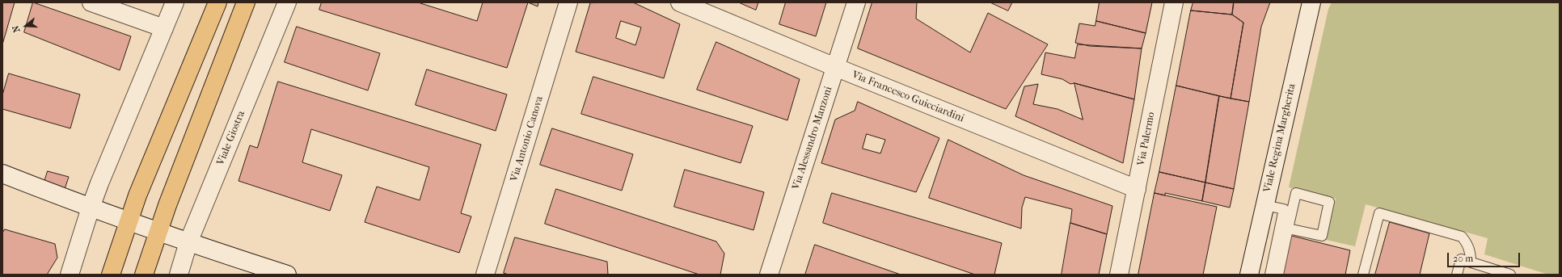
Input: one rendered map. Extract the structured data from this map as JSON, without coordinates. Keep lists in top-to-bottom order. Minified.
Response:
{"streets":{"street":["Via Francesco Guicciardini","Viale Giostra","Via Alessandro Manzoni","Viale Regina Margherita","Via Antonio Canova","Via Palermo"]},"crossings":[["Via Francesco Guicciardini","Via Alessandro Manzoni"],["Via Francesco Guicciardini","Via Palermo"]],"scale_bar":"20 m","north":"left"}
